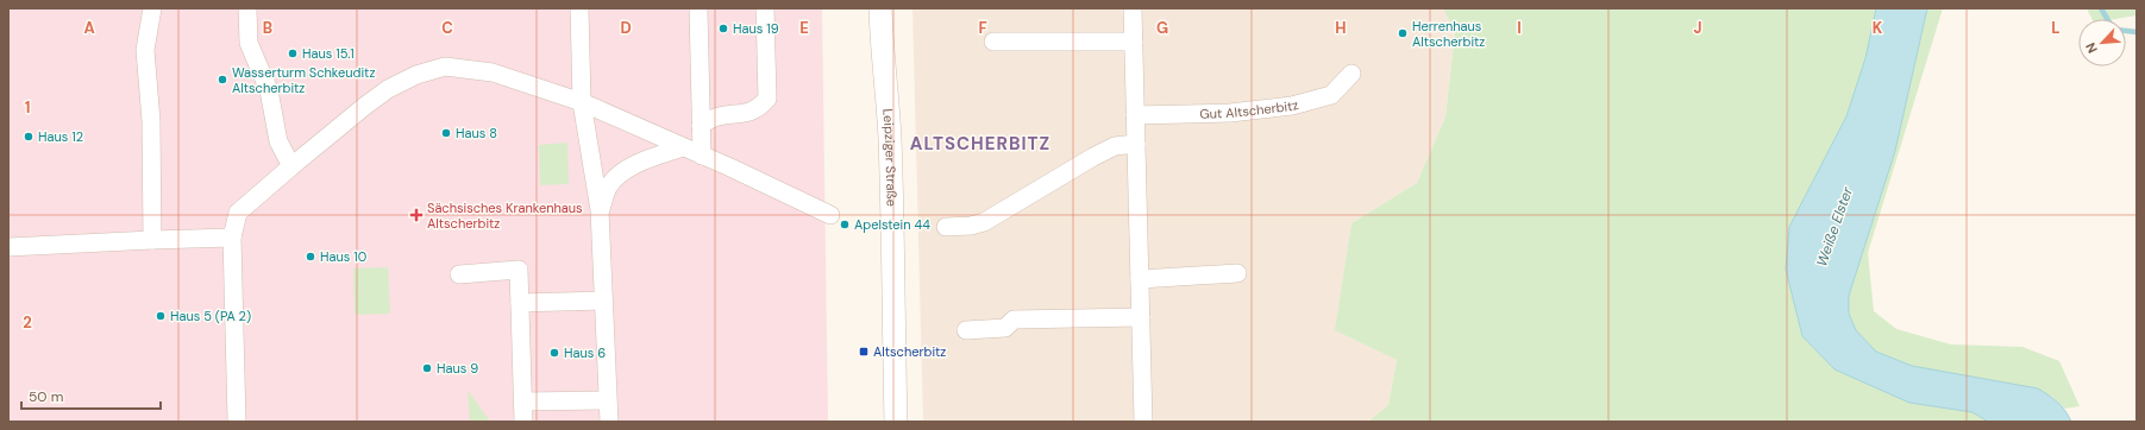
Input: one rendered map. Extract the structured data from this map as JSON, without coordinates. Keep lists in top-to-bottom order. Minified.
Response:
{"streets":{"street":["Gut Altscherbitz","Leipziger Straße"]},"districts":["ALTSCHERBITZ"],"water":["Weiße Elster"],"places":{"other":["Haus 19","Herrenhaus Altscherbitz","Haus 15.1","Wasserturm Schkeuditz Altscherbitz","Haus 8","Haus 12","Apelstein 44","Haus 10","Haus 5 (PA 2)","Haus 6","Haus 9"],"health":["Sächsisches Krankenhaus Altscherbitz"],"transit":["Altscherbitz"]},"scale_bar":"50 m","north":"bottom left","grid":{"columns":["A","B","C","D","E","F","G","H","I","J","K","L"],"rows":["1","2"]}}
